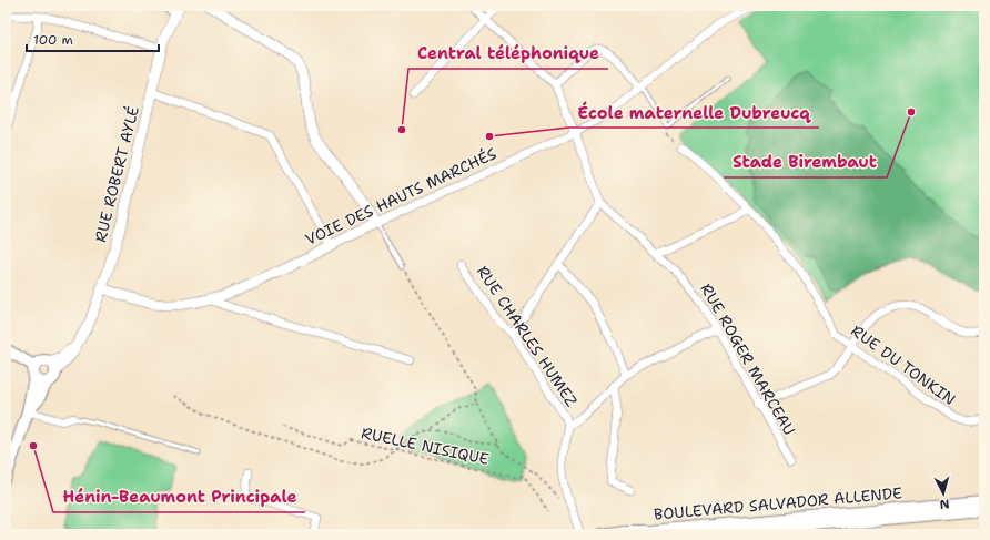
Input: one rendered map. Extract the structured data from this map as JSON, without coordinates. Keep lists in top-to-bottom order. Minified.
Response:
{"streets":{"main road":["BOULEVARD SALVADOR ALLENDE"],"street":["RUE ROBERT AYLÉ","VOIE DES HAUTS MARCHÉS","RUE CHARLES HUMEZ","RUE ROGER MARCEAU","RUE DU TONKIN"],"path":["RUELLE NISIQUE"]},"crossings":[["RUE ROBERT AYLÉ","VOIE DES HAUTS MARCHÉS"]],"places":["Stade Birembaut","Central téléphonique","École maternelle Dubreucq","Hénin-Beaumont Principale"],"scale_bar":"100 m","north":"bottom"}
